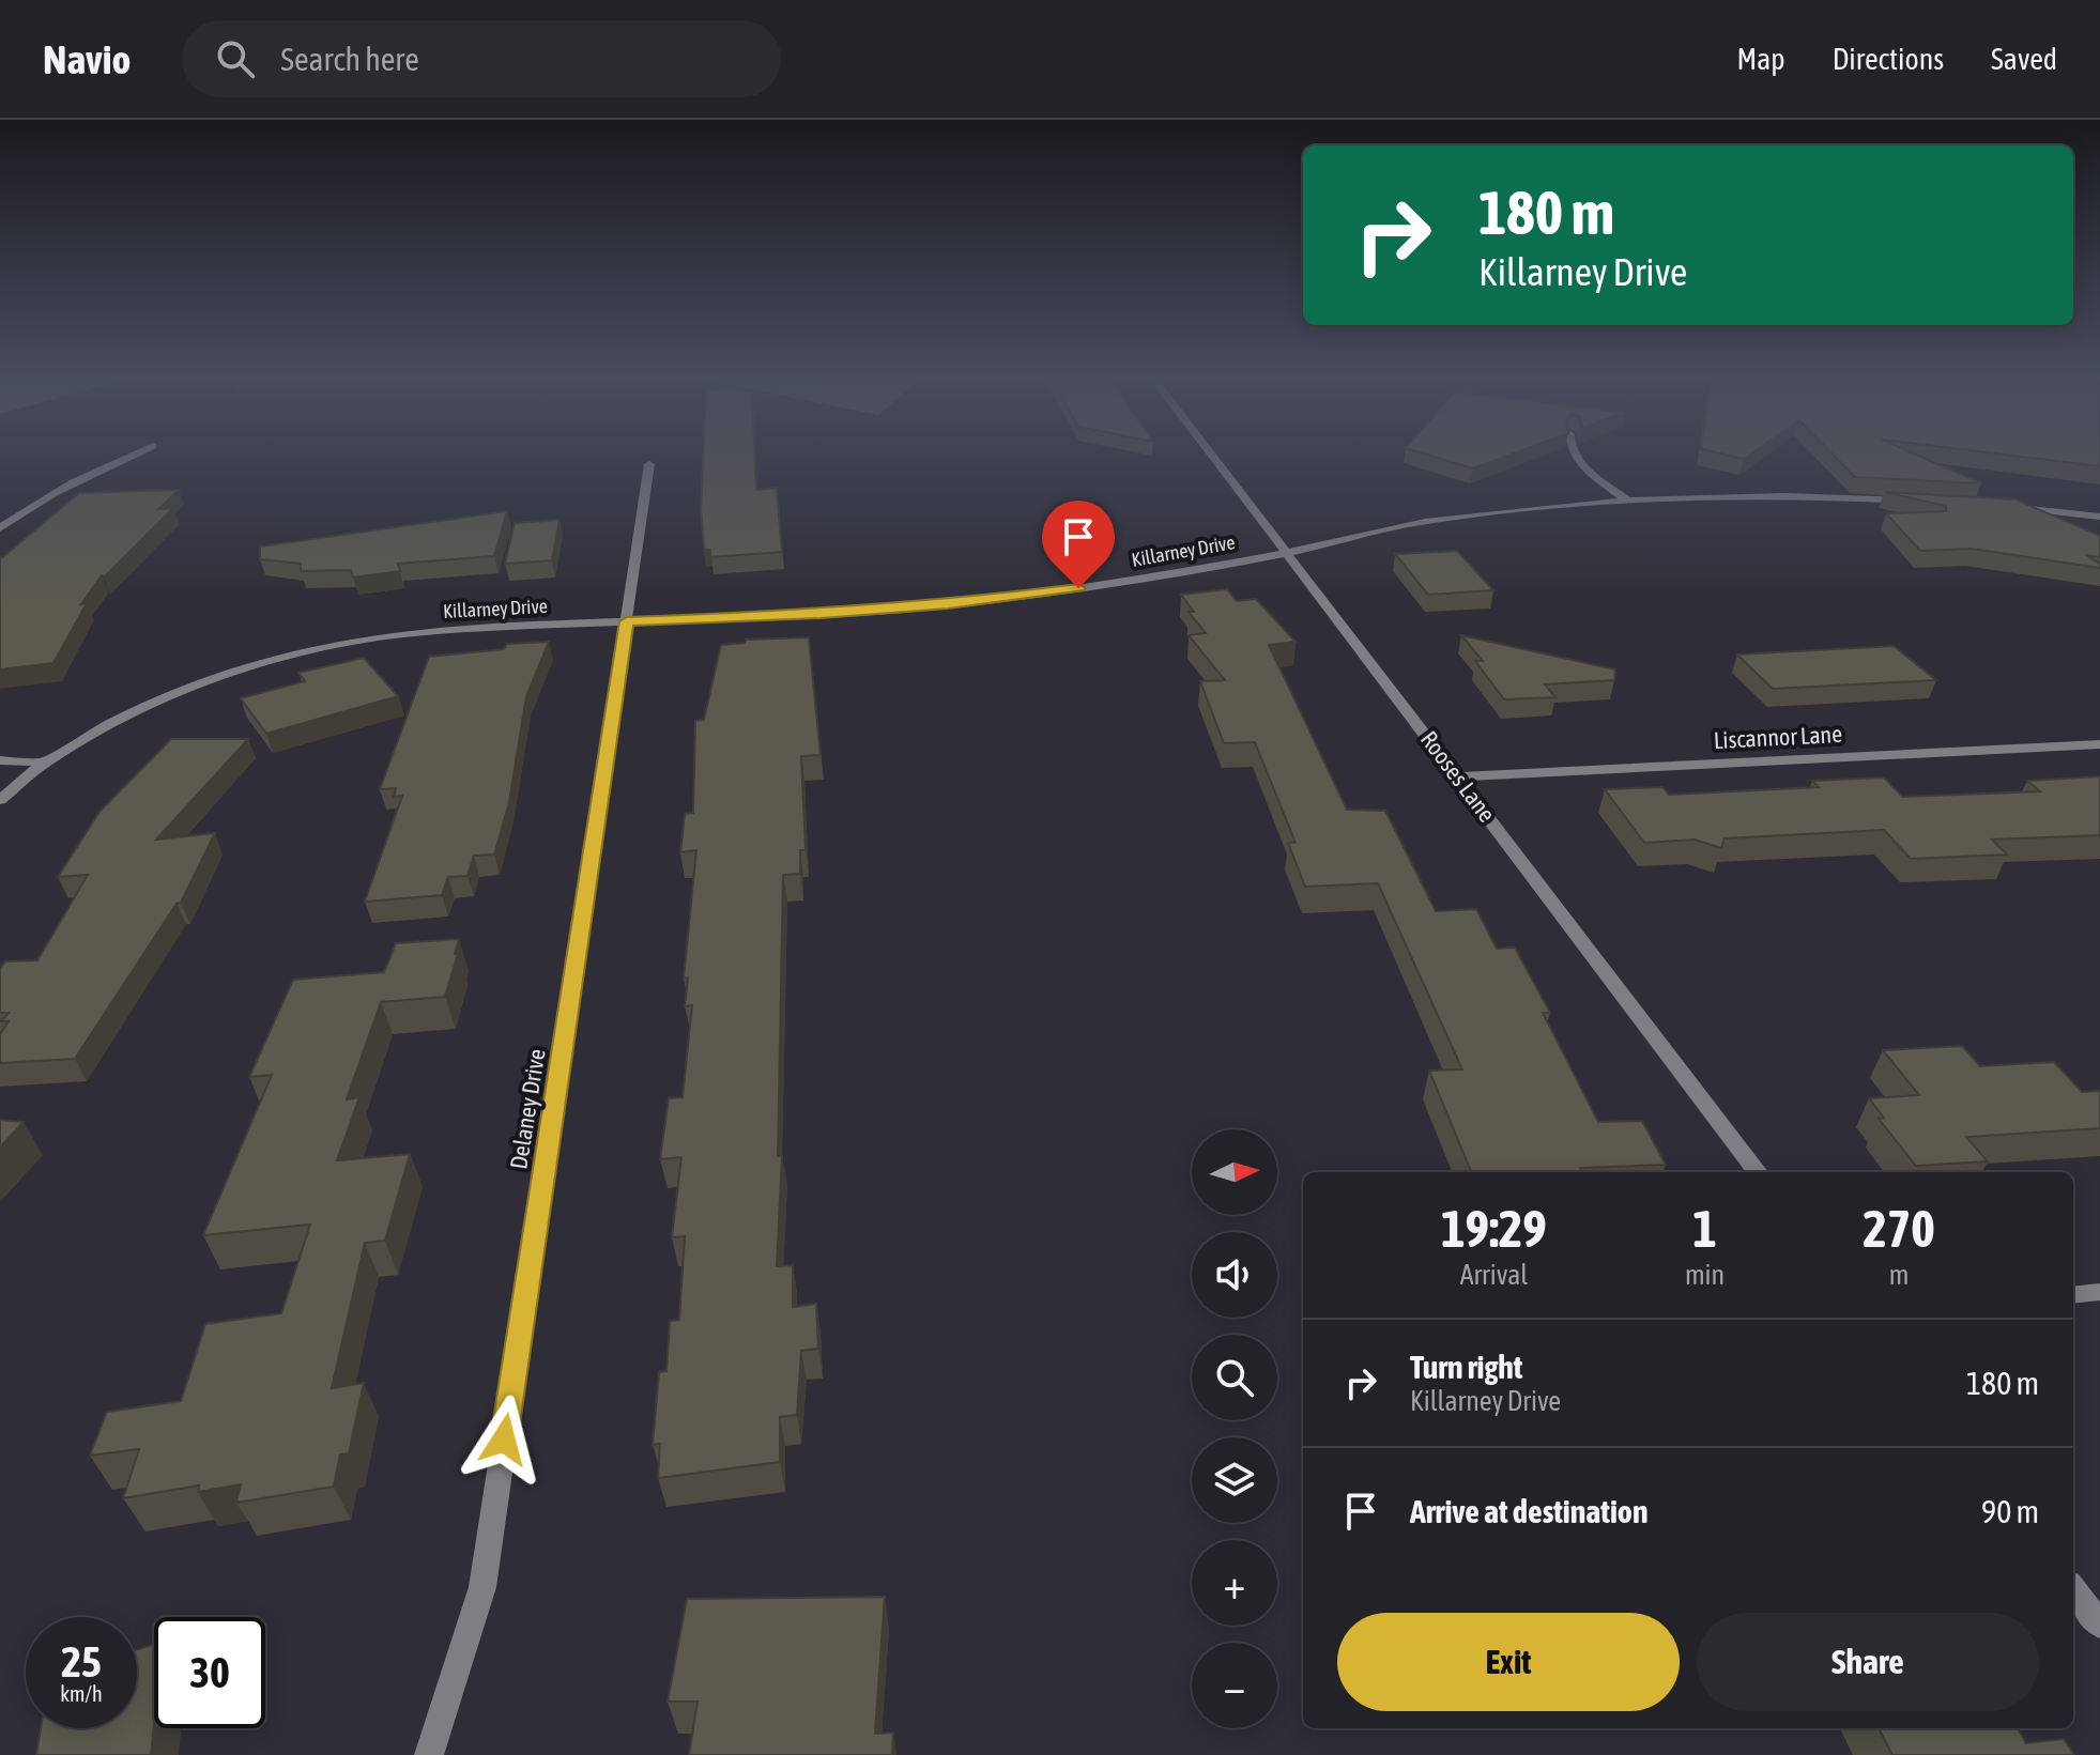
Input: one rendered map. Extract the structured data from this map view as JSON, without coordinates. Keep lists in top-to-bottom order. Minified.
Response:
{"streets":{"street":["Killarney Drive","Liscannor Lane","Rooses Lane","Delaney Drive"]},"crossings":[["Killarney Drive","Rooses Lane"],["Killarney Drive","Delaney Drive"],["Liscannor Lane","Rooses Lane"]],"north":"right","page":{"header":"Navio","search":"Search here","nav":["Map","Directions","Saved"],"turn":["180 m","Killarney Drive"],"map_buttons":["+","−"],"eta":["19:29","Arrival","1","min","270","m"],"list":[{"name":"Turn right","note":"Killarney Drive","value":"180 m"},{"name":"Arrive at destination","value":"90 m"}],"buttons":["Exit","Share"],"speed":"25 km/h","limit":"30"}}
